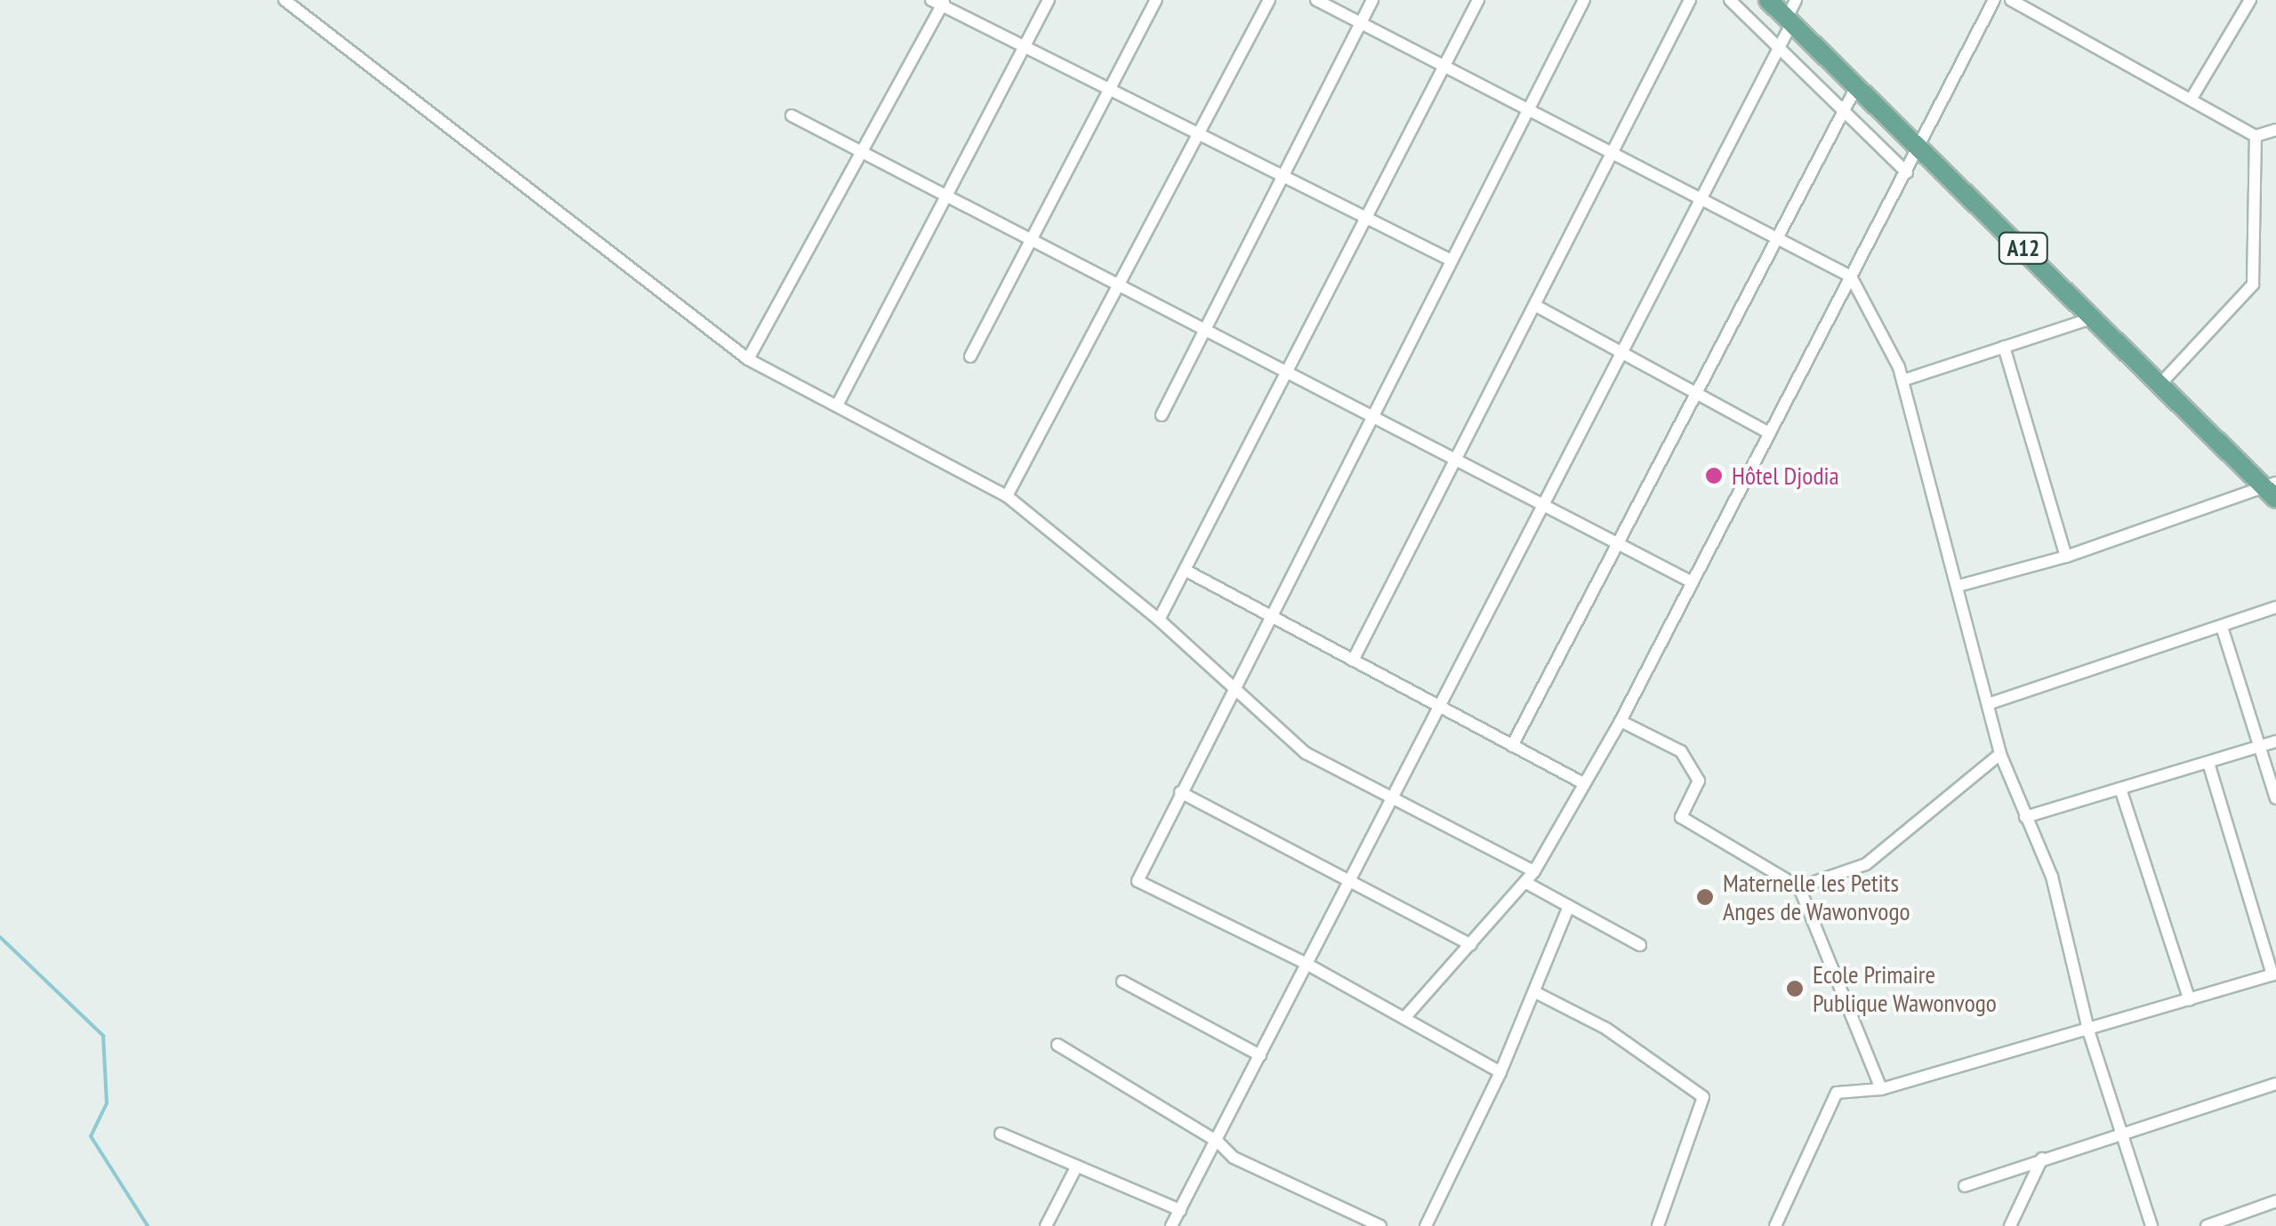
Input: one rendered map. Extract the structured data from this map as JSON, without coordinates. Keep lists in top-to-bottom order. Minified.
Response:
{"streets":{"main road":["A12"]},"places":["Hôtel Djodia","Maternelle les Petits Anges de Wawonvogo","Ecole Primaire Publique Wawonvogo"]}
